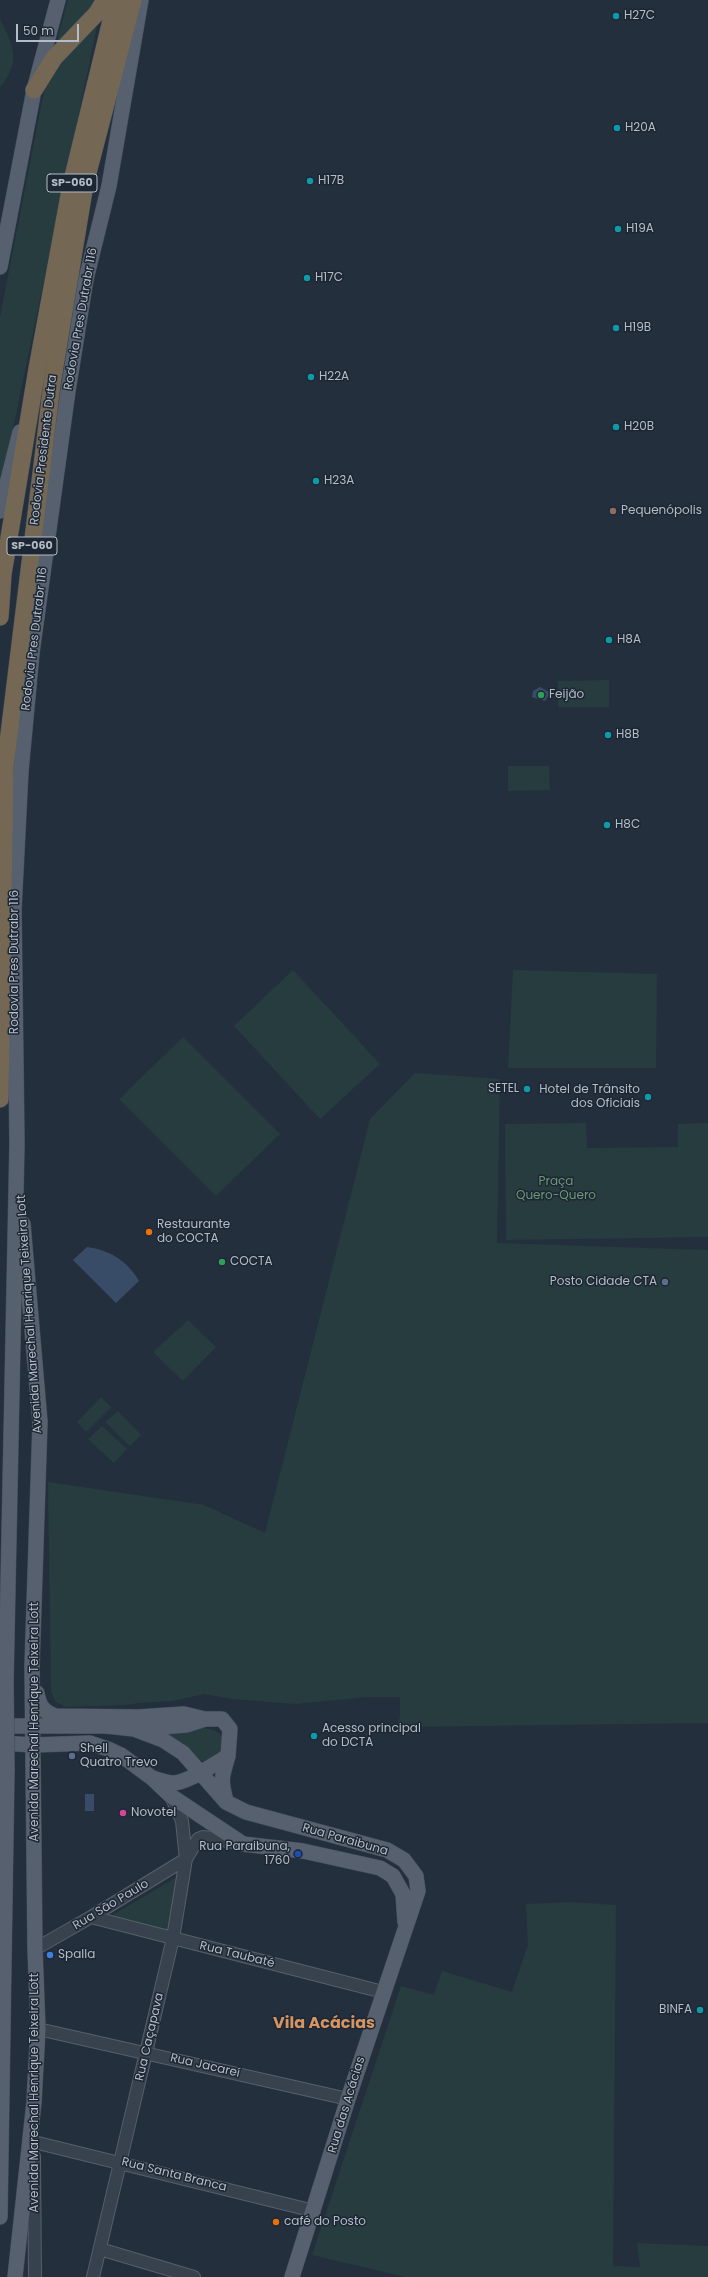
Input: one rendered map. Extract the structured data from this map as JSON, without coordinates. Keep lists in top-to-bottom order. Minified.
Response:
{"streets":{"highway":["SP-060","Rodovia Presidente Dutra"],"main road":["Rodovia Pres Dutrabr 116","Avenida Marechal Henrique Teixeira Lott","Rua Paraibuna","Rua das Acácias"],"street":["Rua São Paulo","Rua Taubaté","Rua Caçapava","Rua Jacareí","Rua Santa Branca"]},"crossings":[["Rodovia Pres Dutrabr 116","Avenida Marechal Henrique Teixeira Lott"],["Avenida Marechal Henrique Teixeira Lott","Rua Paraibuna"],["Avenida Marechal Henrique Teixeira Lott","Rua São Paulo"],["Avenida Marechal Henrique Teixeira Lott","Rua Jacareí"],["Avenida Marechal Henrique Teixeira Lott","Rua Santa Branca"],["Rua Paraibuna","Rua São Paulo"],["Rua Paraibuna","Rua Caçapava"],["Rua Paraibuna","Rua das Acácias"],["Rua São Paulo","Rua Taubaté"],["Rua São Paulo","Rua Caçapava"],["Rua Taubaté","Rua Caçapava"],["Rua Taubaté","Rua das Acácias"],["Rua Caçapava","Rua Jacareí"],["Rua Caçapava","Rua Santa Branca"],["Rua Jacareí","Rua das Acácias"],["Rua das Acácias","Rua Santa Branca"]],"districts":["Vila Acácias"],"parks":["Praça Quero-Quero"],"places":["H27C","H20A","H17B","H19A","H17C","H19B","H22A","H20B","H23A","Pequenópolis","H8A","Feijão","H8B","H8C","SETEL","Hotel de Trânsito dos Oficiais","Restaurante do COCTA","COCTA","Posto Cidade CTA","Acesso principal do DCTA","Shell Quatro Trevo","Novotel","Rua Paraibuna, 1760","Spalla","BINFA","café do Posto"],"scale_bar":"50 m"}
